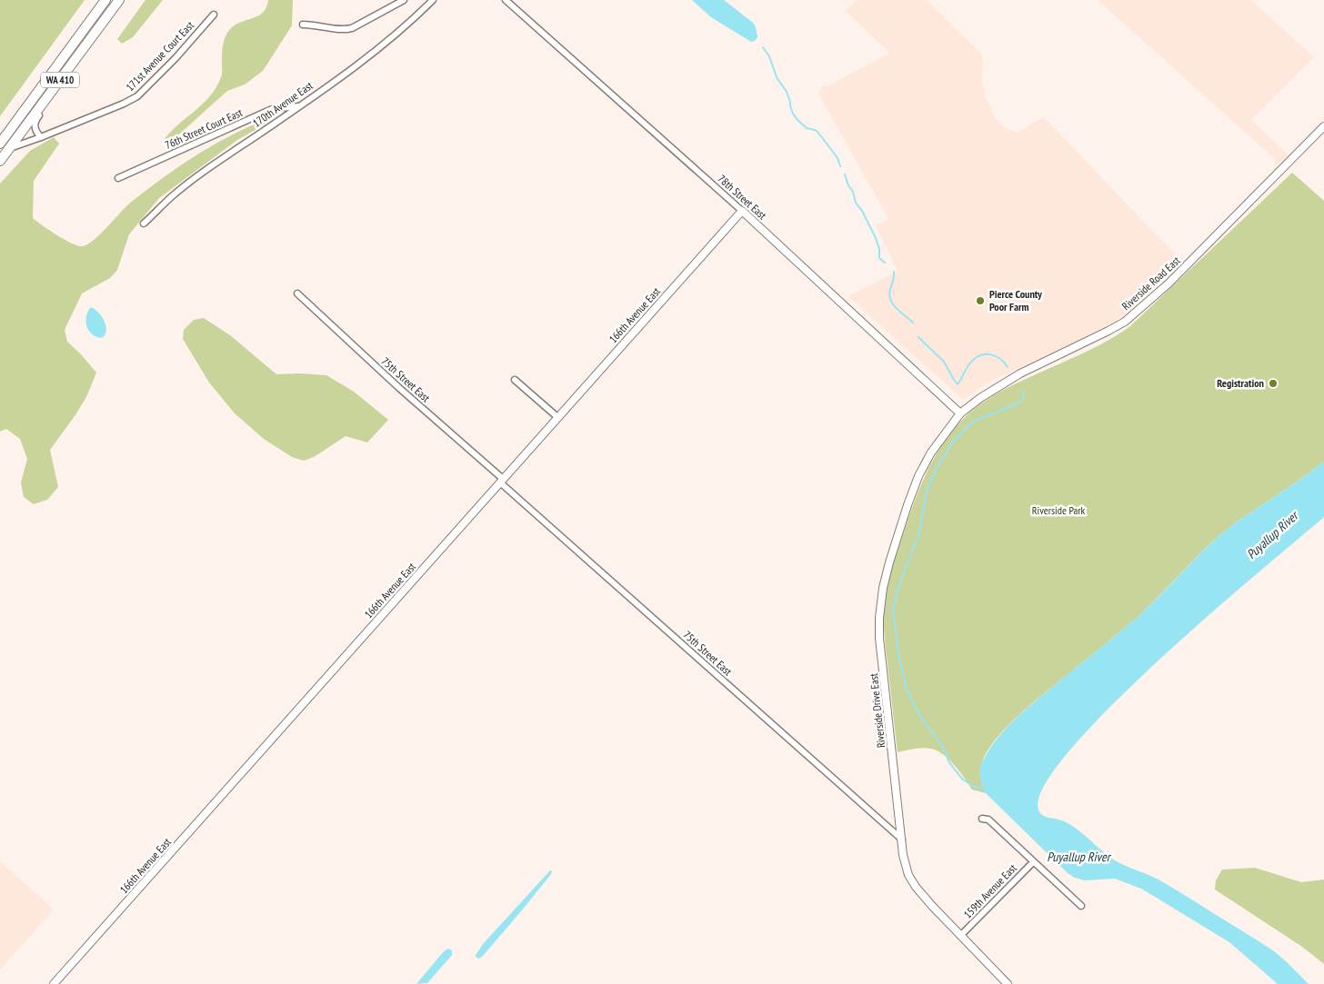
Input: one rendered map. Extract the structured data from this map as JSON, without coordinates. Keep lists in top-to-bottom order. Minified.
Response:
{"streets":{"highway":["WA 410"],"street":["171st Avenue Court East","170th Avenue East","76th Street Court East","78th Street East","Riverside Road East","166th Avenue East","75th Street East","Riverside Drive East","159th Avenue East"]},"crossings":[["171st Avenue Court East","WA 410"],["170th Avenue East","76th Street Court East"],["78th Street East","Riverside Road East"],["78th Street East","166th Avenue East"],["78th Street East","Riverside Drive East"],["Riverside Road East","Riverside Drive East"],["166th Avenue East","75th Street East"],["75th Street East","Riverside Drive East"],["Riverside Drive East","159th Avenue East"]],"water":["Puyallup River"],"parks":["Riverside Park"],"places":["Pierce County Poor Farm","Registration"]}
